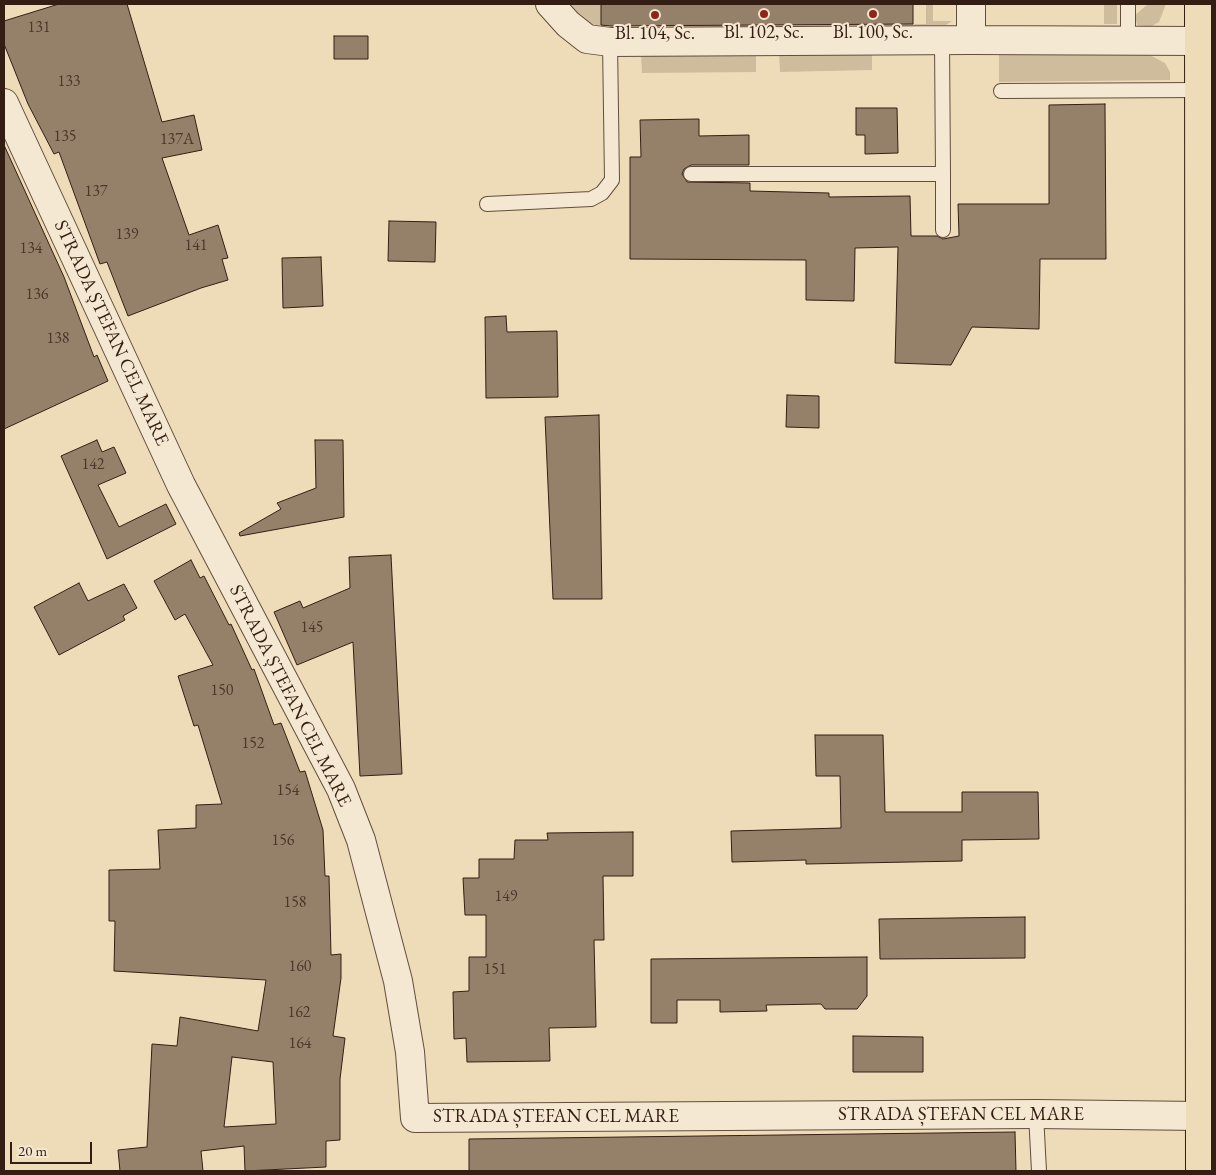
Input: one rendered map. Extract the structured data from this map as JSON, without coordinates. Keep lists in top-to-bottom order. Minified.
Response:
{"streets":{"street":["STRADA ȘTEFAN CEL MARE"]},"places":["Bl. 102, Sc.","Bl. 100, Sc.","Bl. 104, Sc."],"house_numbers":["131","133","135","137A","137","139","141","134","136","138","142","145","150","152","154","156","149","158","160","151","162","164"],"scale_bar":"20 m"}
